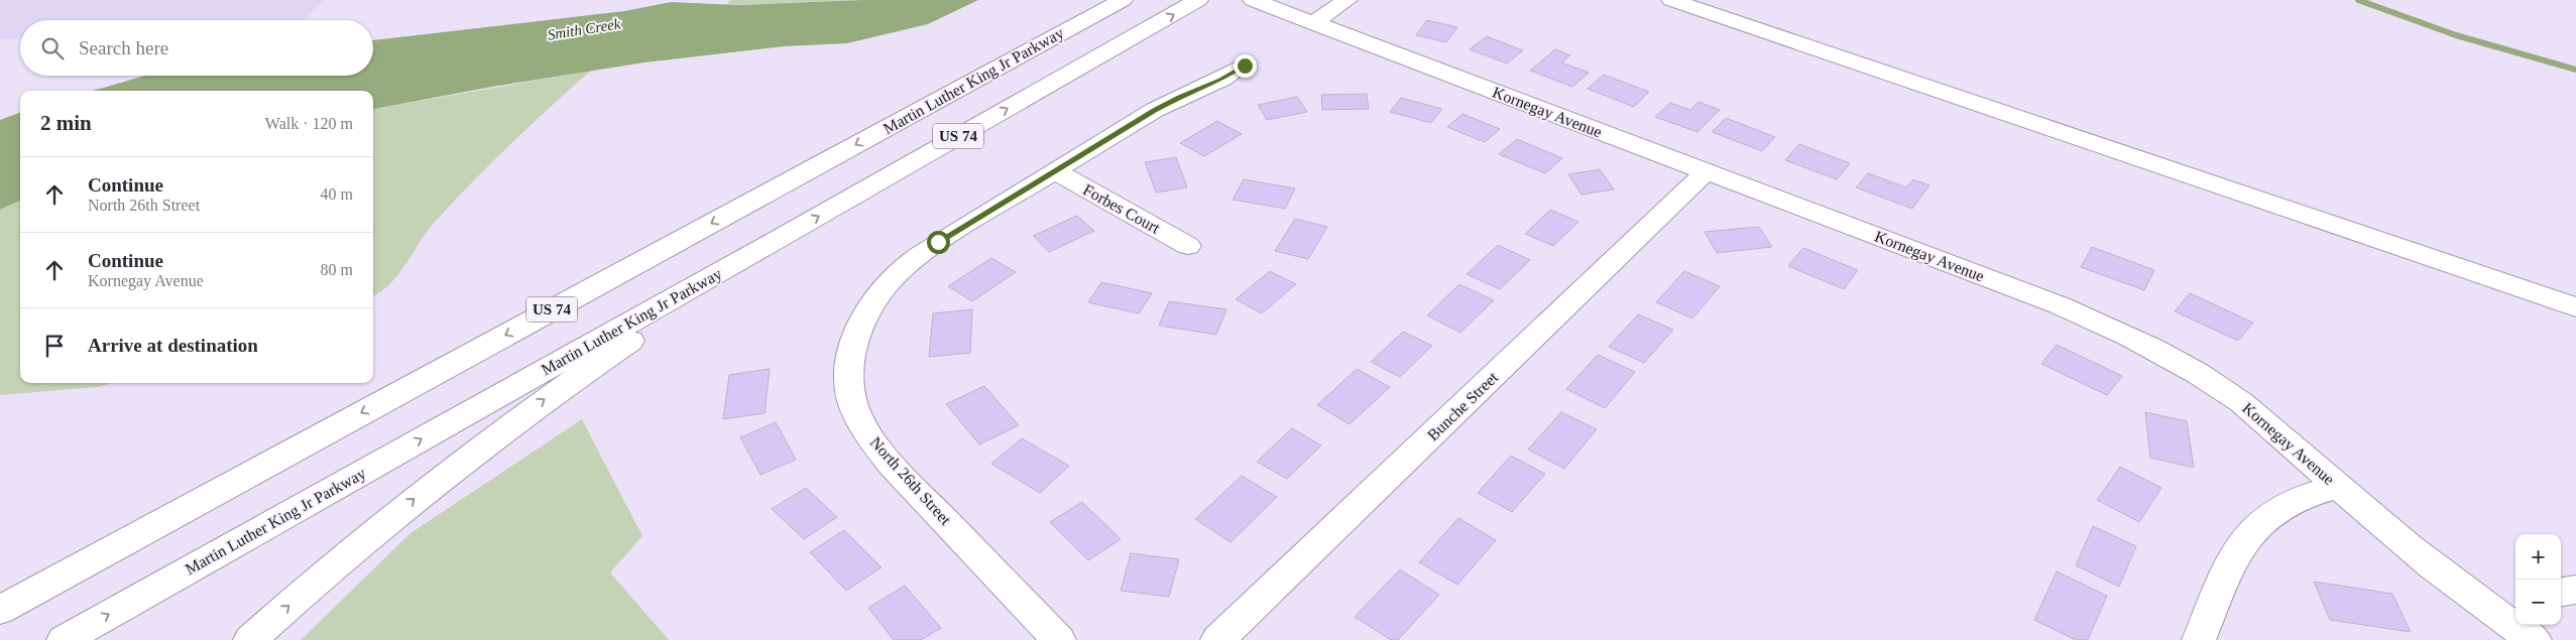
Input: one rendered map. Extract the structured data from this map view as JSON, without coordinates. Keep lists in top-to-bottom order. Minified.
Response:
{"streets":{"main road":["Martin Luther King Jr Parkway","Kornegay Avenue","US 74","Forbes Court","Bunche Street","North 26th Street"]},"crossings":[["Kornegay Avenue","Bunche Street"],["Forbes Court","North 26th Street"]],"water":["Smith Creek"],"page":{"search":"Search here","heading":["2 min","Walk · 120 m"],"list":[["Continue","North 26th Street","40 m"],["Continue","Kornegay Avenue","80 m"],"Arrive at destination"],"map_buttons":["+","−"]}}
